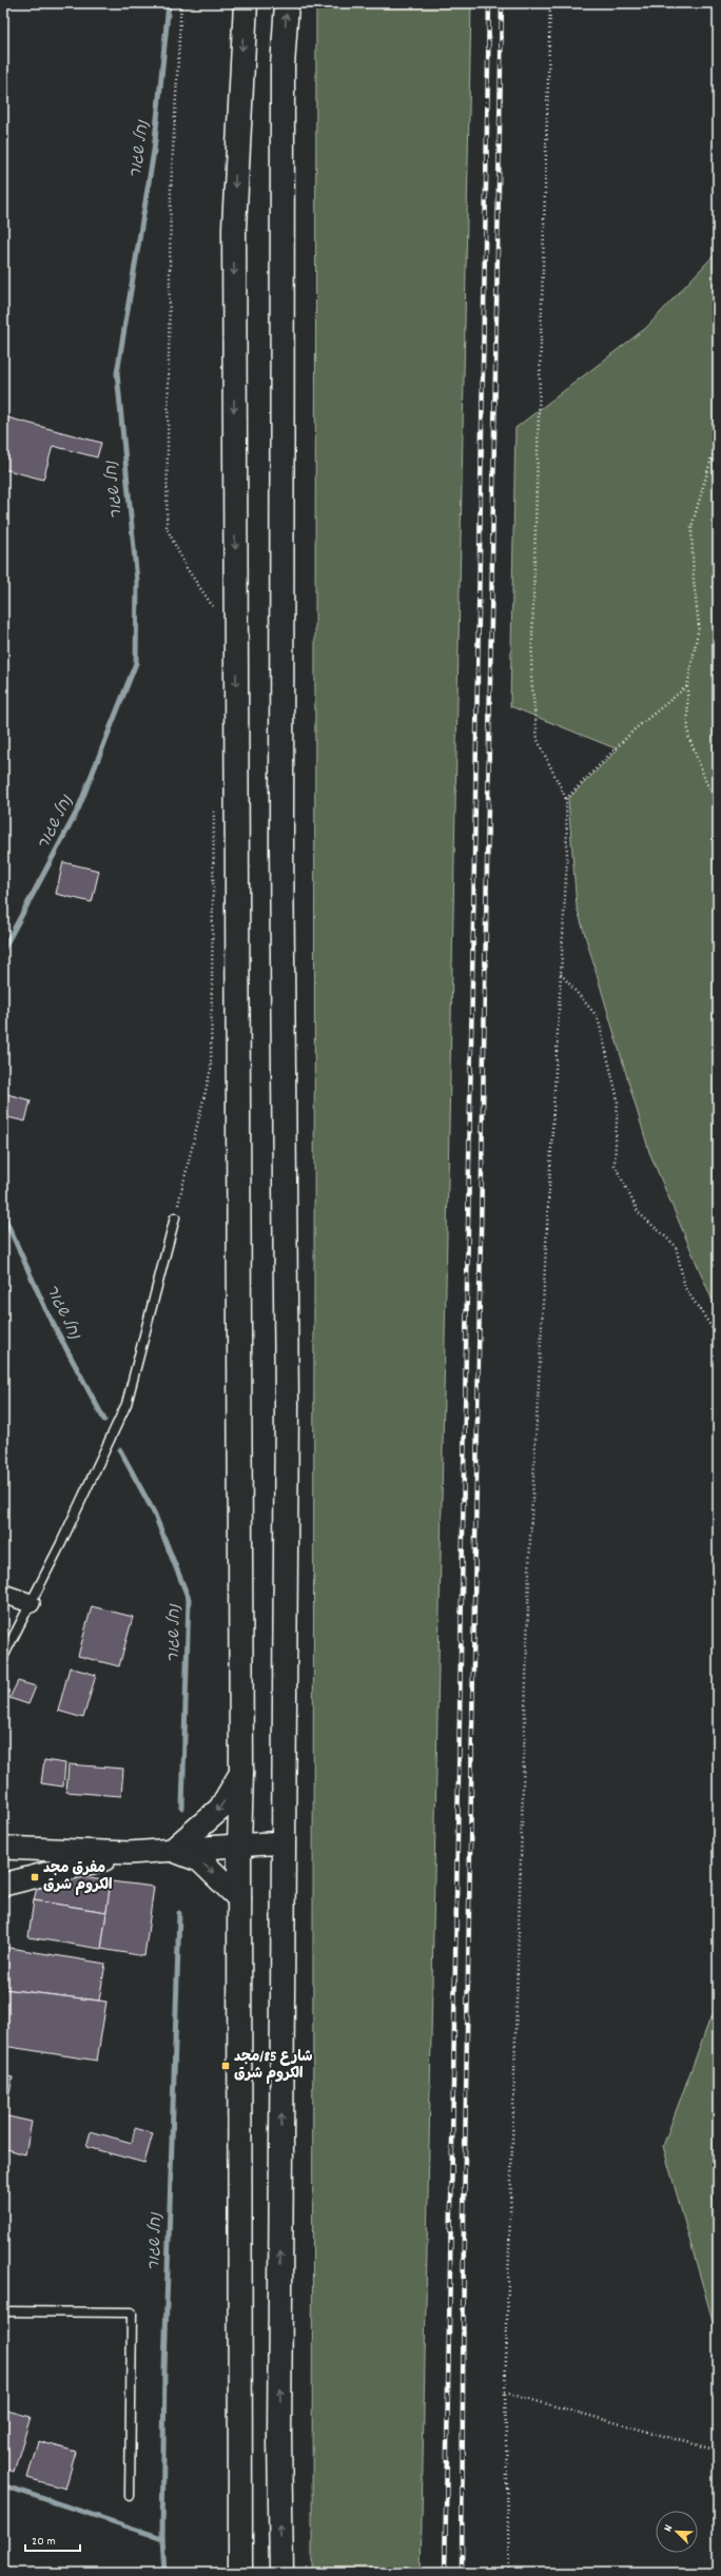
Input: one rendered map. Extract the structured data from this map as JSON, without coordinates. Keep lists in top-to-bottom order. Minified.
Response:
{"water":["נחל שגור"],"places":{"transit":["مفرق مجد الكروم شرق","شارع 85/مجد الكروم شرق"]},"scale_bar":"20 m","north":"top left"}
